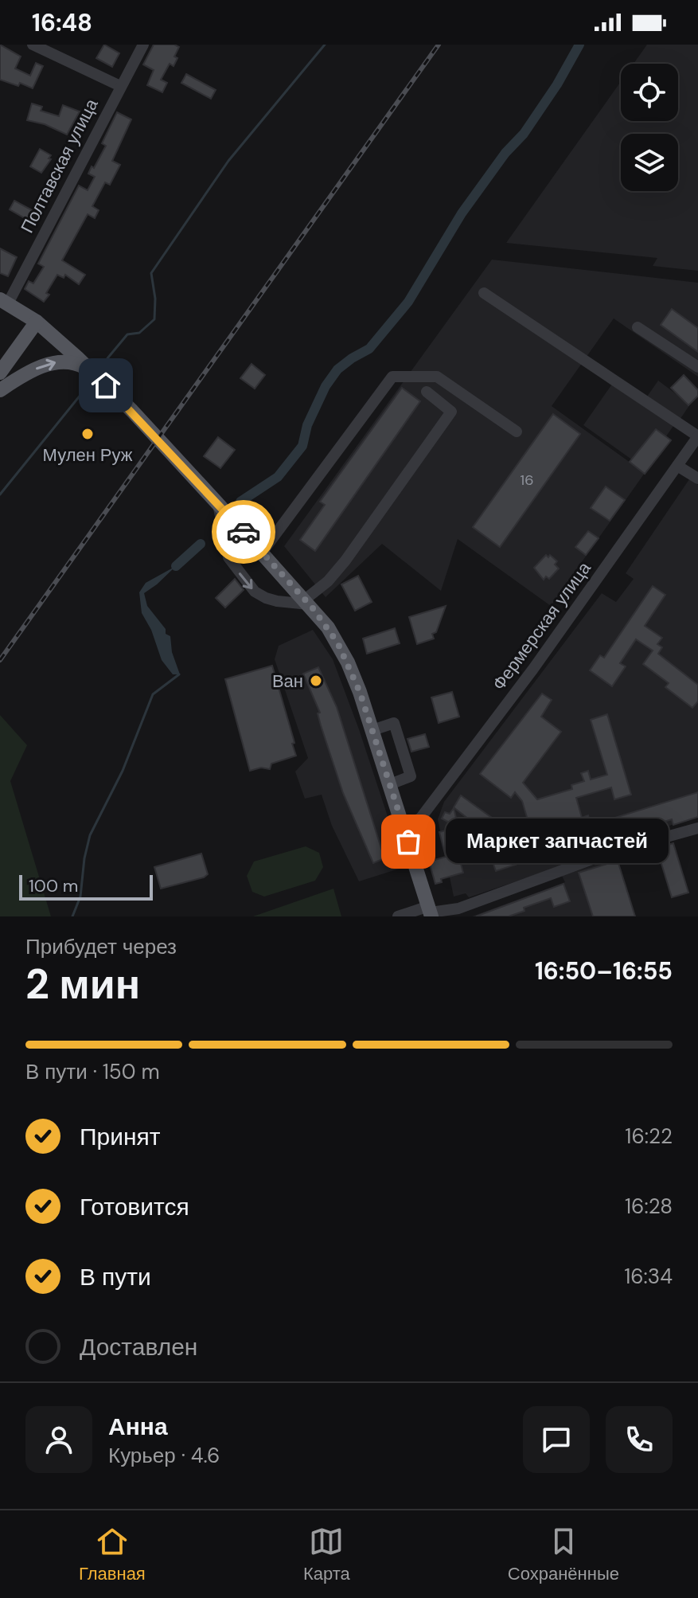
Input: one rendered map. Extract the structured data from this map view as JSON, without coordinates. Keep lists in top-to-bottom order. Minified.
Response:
{"streets":{"street":["Полтавская улица","Фермерская улица"]},"places":["Мулен Руж","Ван","Маркет запчастей"],"house_numbers":["16"],"scale_bar":"100 m","page":{"status":"16:48","bubble":"Маркет запчастей","scale":"100 m","heading":["2 мин","Прибудет через","16:50–16:55"],"panel":["Анна","Курьер · 4.6"],"bar":"В пути · 150 m","list":[["Принят","16:22"],["Готовится","16:28"],["В пути","16:34"],"Доставлен"],"tabs":["Главная","Карта","Сохранённые"]}}
